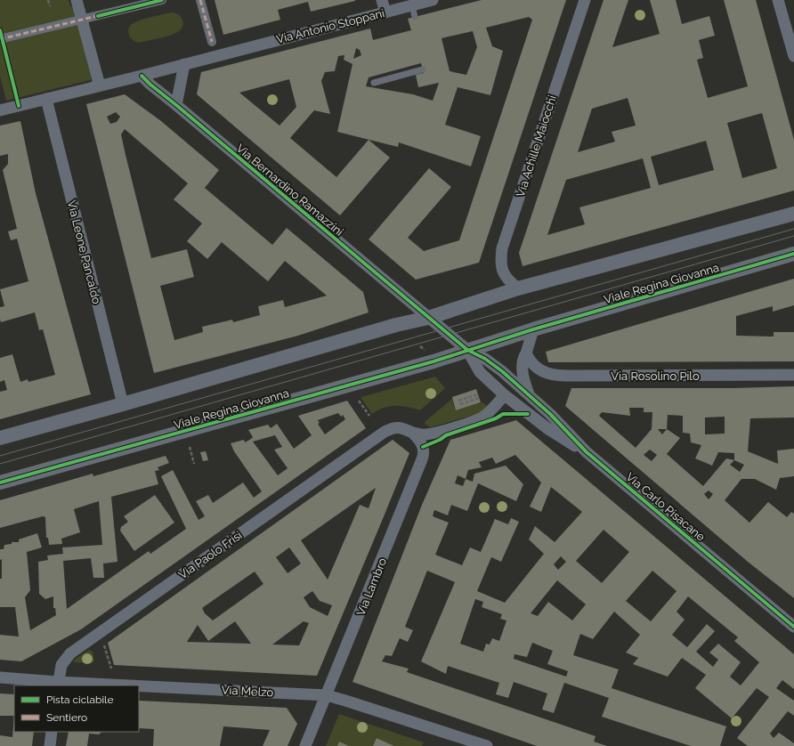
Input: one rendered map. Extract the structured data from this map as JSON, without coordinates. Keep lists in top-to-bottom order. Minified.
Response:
{"streets":{"street":["Via Antonio Stoppani","Via Achille Maiocchi","Via Bernardino Ramazzini","Via Leone Pancaldo","Viale Regina Giovanna","Via Rosolino Pilo","Via Carlo Pisacane","Via Paolo Frisi","Via Lambro","Via Melzo"]},"crossings":[["Via Antonio Stoppani","Via Bernardino Ramazzini"],["Via Antonio Stoppani","Via Leone Pancaldo"],["Via Bernardino Ramazzini","Viale Regina Giovanna"],["Via Bernardino Ramazzini","Via Carlo Pisacane"],["Viale Regina Giovanna","Via Carlo Pisacane"],["Via Carlo Pisacane","Via Paolo Frisi"],["Via Paolo Frisi","Via Lambro"],["Via Paolo Frisi","Via Melzo"],["Via Lambro","Via Melzo"]],"legend":["Pista ciclabile","Sentiero"]}
